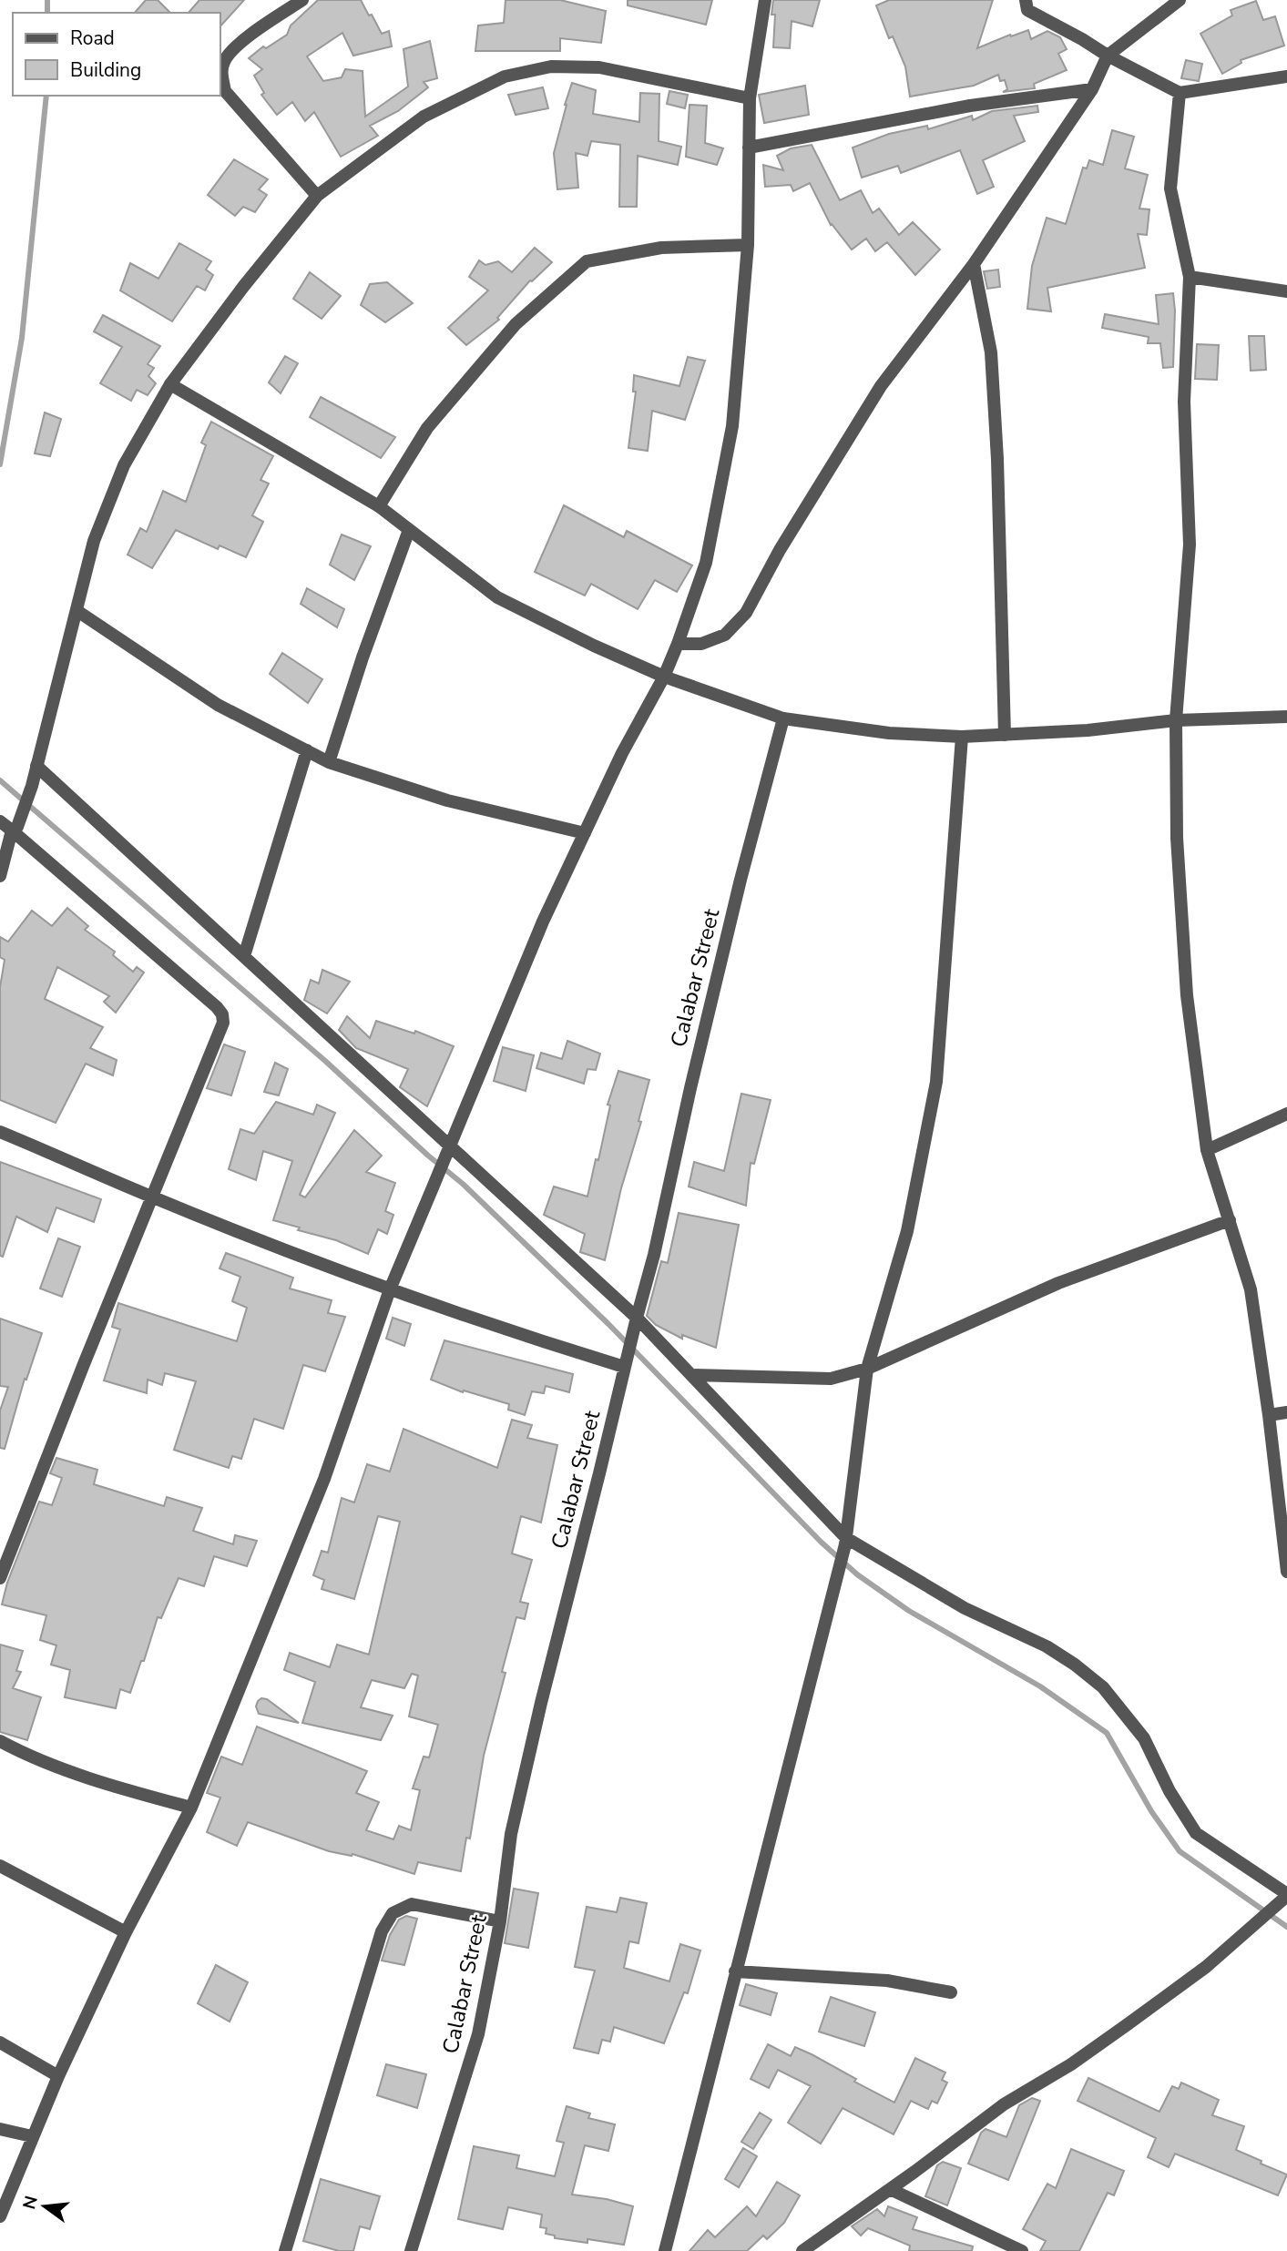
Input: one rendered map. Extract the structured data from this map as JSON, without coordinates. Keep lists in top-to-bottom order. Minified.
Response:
{"streets":{"street":["Calabar Street"]},"legend":["Road","Building"],"north":"left"}
